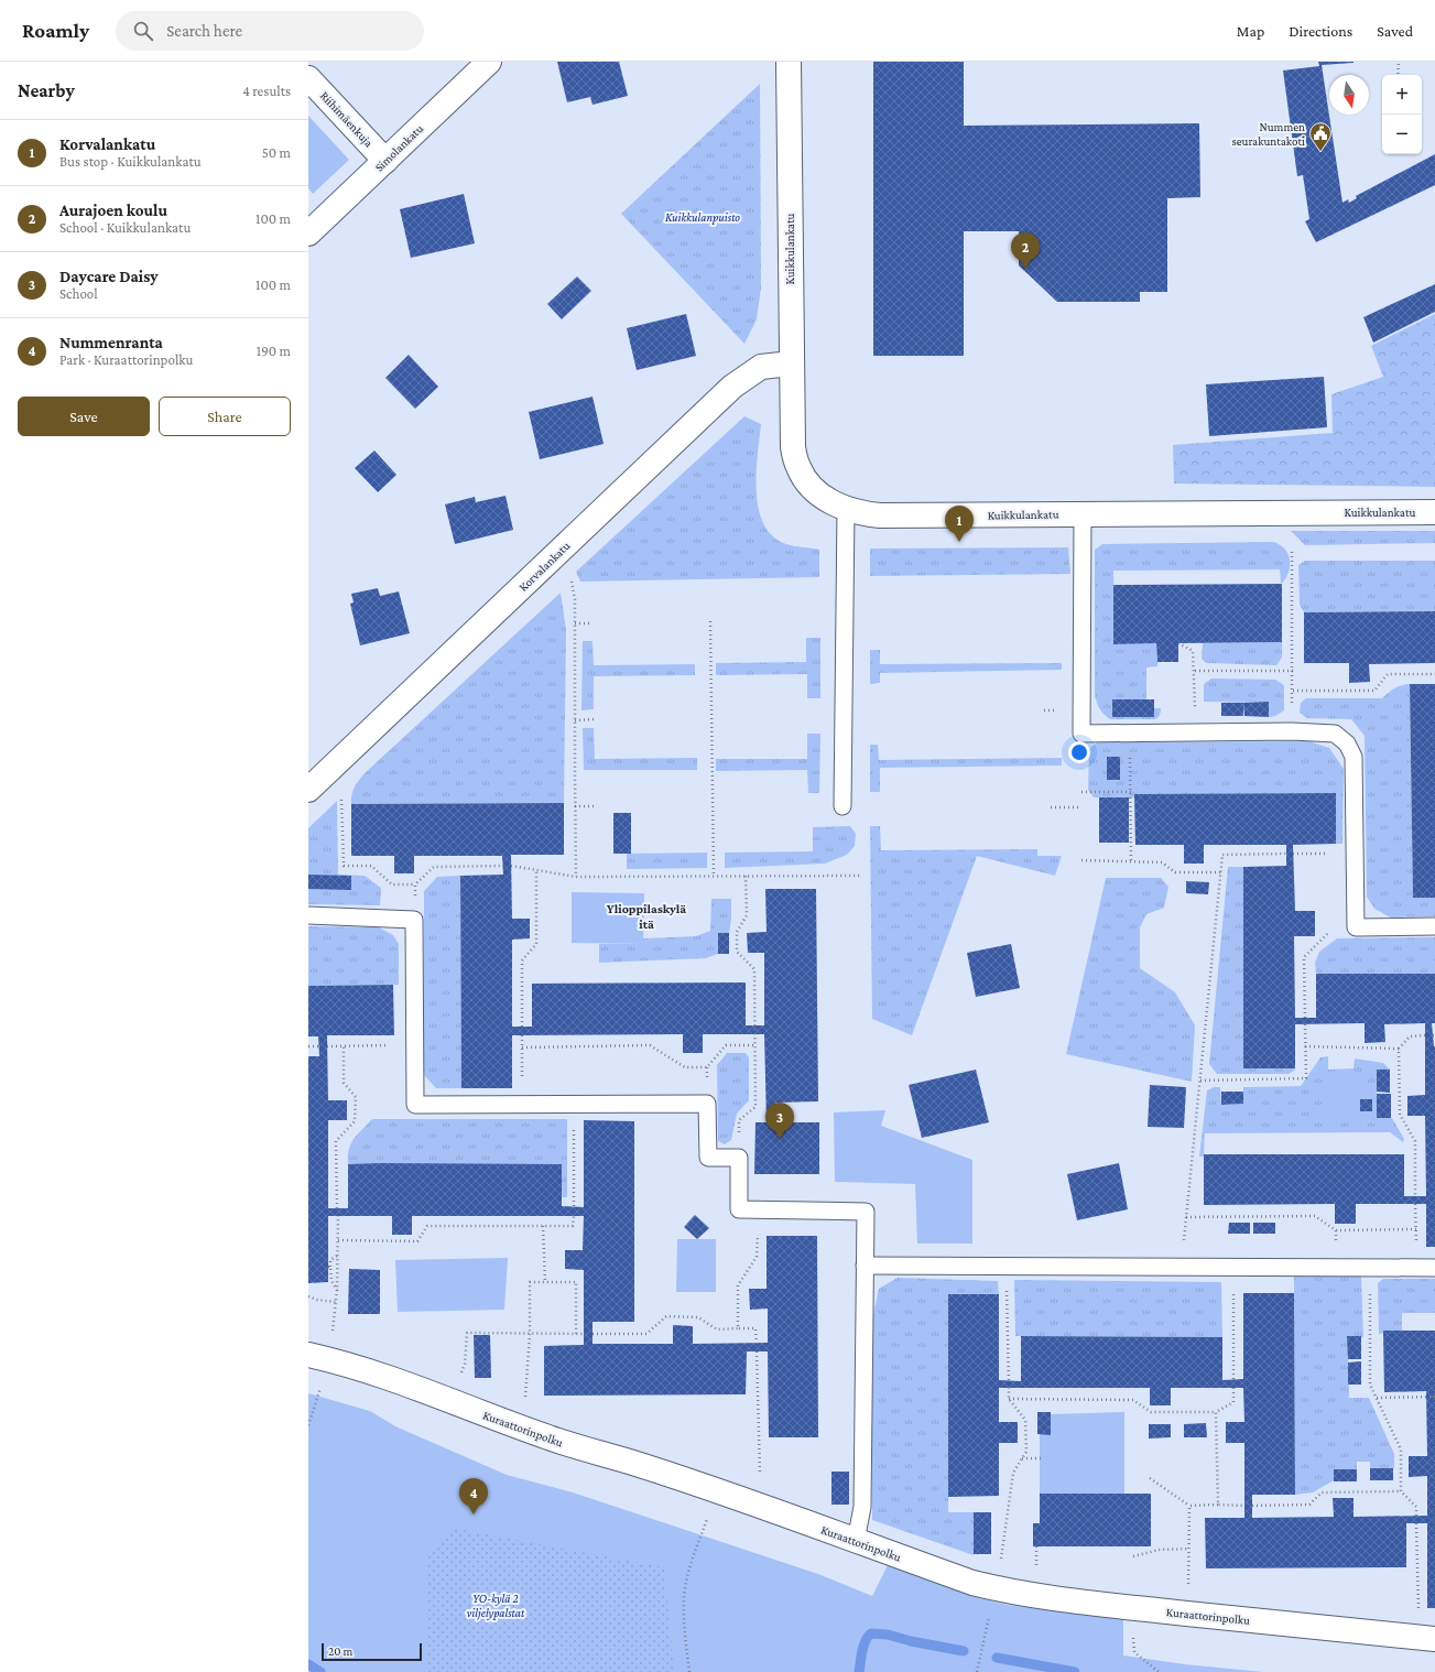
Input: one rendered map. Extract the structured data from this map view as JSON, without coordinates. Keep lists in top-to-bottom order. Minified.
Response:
{"streets":{"street":["Riihimäenkuja","Simolankatu","Kuikkulankatu","Korvalankatu","Kuraattorinpolku"]},"crossings":[["Riihimäenkuja","Simolankatu"],["Kuikkulankatu","Korvalankatu"]],"districts":["Ylioppilaskylä itä"],"parks":["Kuikkulanpuisto","YO-kylä 2 viljelypalstat"],"places":{"public building":["Nummen seurakuntakoti"]},"scale_bar":"20 m","north":"bottom","page":{"header":"Roamly","search":"Search here","nav":["Map","Directions","Saved"],"heading":["Nearby","4 results"],"map_buttons":["+","−"],"list":[{"mark":"1","name":"Korvalankatu","note":"Bus stop · Kuikkulankatu","value":"50 m"},{"mark":"2","name":"Aurajoen koulu","note":"School · Kuikkulankatu","value":"100 m"},{"mark":"3","name":"Daycare Daisy","note":"School","value":"100 m"},{"mark":"4","name":"Nummenranta","note":"Park · Kuraattorinpolku","value":"190 m"}],"pins":["2","1","3","4"],"buttons":["Save","Share"],"scale":"20 m"}}
